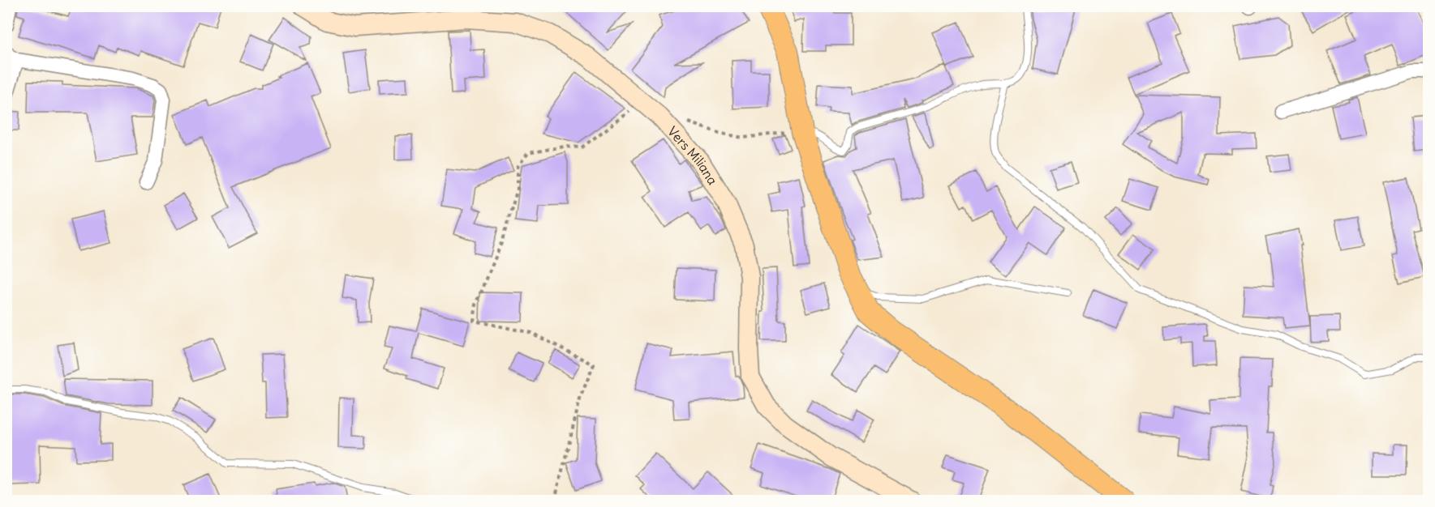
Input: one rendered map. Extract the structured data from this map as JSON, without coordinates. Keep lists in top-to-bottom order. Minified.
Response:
{"streets":{"main road":["Vers Miliana"]}}
